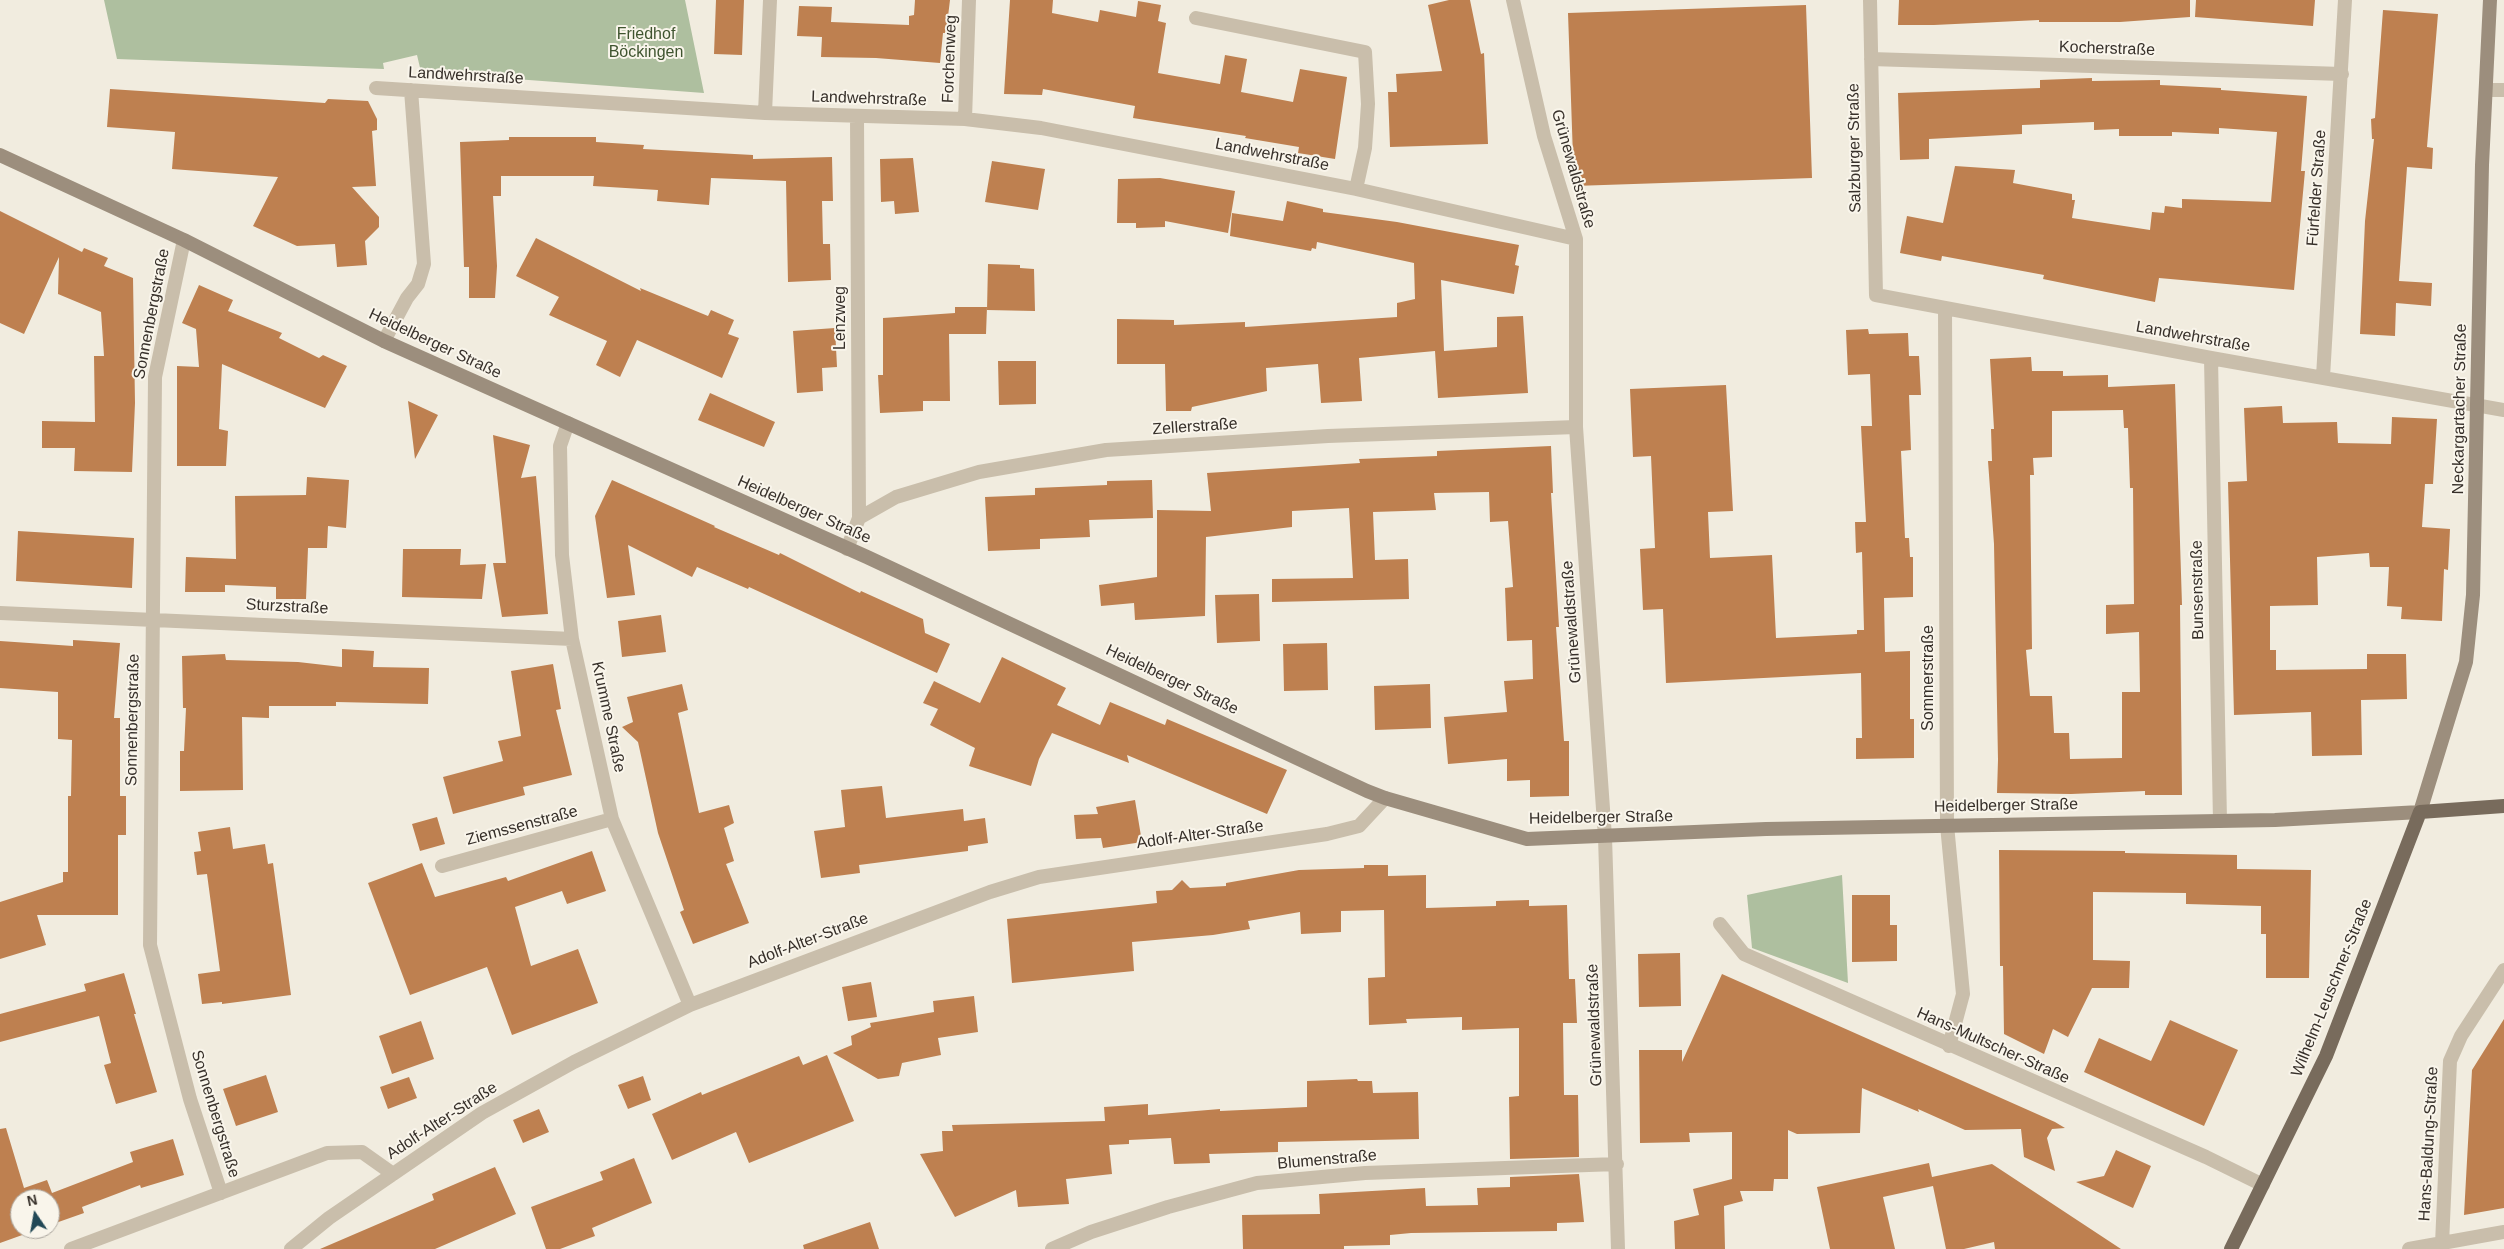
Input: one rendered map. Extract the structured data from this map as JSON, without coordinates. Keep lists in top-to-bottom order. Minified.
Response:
{"streets":{"main road":["Heidelberger Straße","Neckargartacher Straße","Wilhelm-Leuschner-Straße"],"street":["Kocherstraße","Forchenweg","Landwehrstraße","Salzburger Straße","Grünewaldstraße","Fürfelder Straße","Sonnenbergstraße","Lenzweg","Zellerstraße","Bunsenstraße","Sturzstraße","Sommerstraße","Krumme Straße","Ziemssenstraße","Adolf-Alter-Straße","Hans-Multscher-Straße","Hans-Baldung-Straße","Blumenstraße"]},"crossings":[["Kocherstraße","Salzburger Straße"],["Kocherstraße","Fürfelder Straße"],["Forchenweg","Landwehrstraße"],["Landwehrstraße","Salzburger Straße"],["Landwehrstraße","Grünewaldstraße"],["Landwehrstraße","Fürfelder Straße"],["Landwehrstraße","Lenzweg"],["Landwehrstraße","Neckargartacher Straße"],["Landwehrstraße","Bunsenstraße"],["Landwehrstraße","Sommerstraße"],["Grünewaldstraße","Heidelberger Straße"],["Grünewaldstraße","Zellerstraße"],["Grünewaldstraße","Blumenstraße"],["Sonnenbergstraße","Heidelberger Straße"],["Sonnenbergstraße","Sturzstraße"],["Lenzweg","Zellerstraße"],["Heidelberger Straße","Neckargartacher Straße"],["Heidelberger Straße","Bunsenstraße"],["Heidelberger Straße","Sommerstraße"],["Heidelberger Straße","Krumme Straße"],["Heidelberger Straße","Adolf-Alter-Straße"],["Heidelberger Straße","Wilhelm-Leuschner-Straße"],["Neckargartacher Straße","Wilhelm-Leuschner-Straße"],["Sturzstraße","Krumme Straße"],["Sommerstraße","Hans-Multscher-Straße"],["Krumme Straße","Ziemssenstraße"],["Krumme Straße","Adolf-Alter-Straße"],["Wilhelm-Leuschner-Straße","Hans-Multscher-Straße"]],"parks":["Friedhof Böckingen"],"north":"top"}
